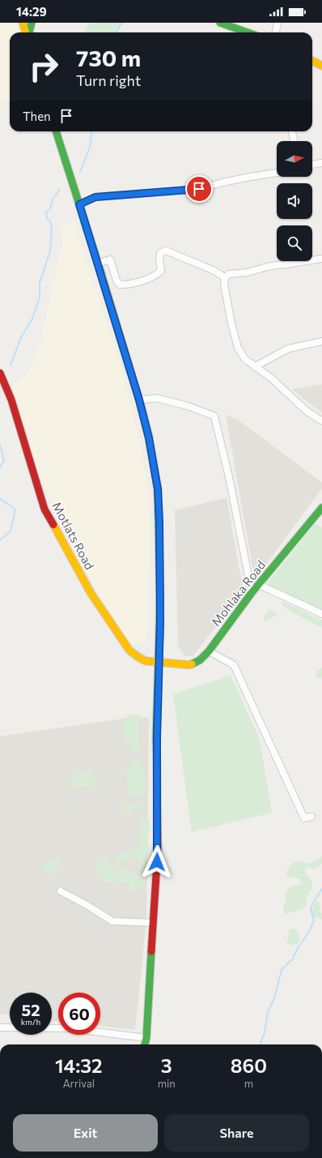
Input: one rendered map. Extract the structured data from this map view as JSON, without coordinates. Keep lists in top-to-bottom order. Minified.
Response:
{"streets":{"main road":["Motlats Road","Mohlaka Road"]},"crossings":[["Motlats Road","Mohlaka Road"]],"north":"right","page":{"status":"14:29","turn":["730 m","Turn right"],"then":"Then","speed":"52 km/h","limit":"60","eta":["14:32","Arrival","3","min","860","m"],"buttons":["Exit","Share"]}}
